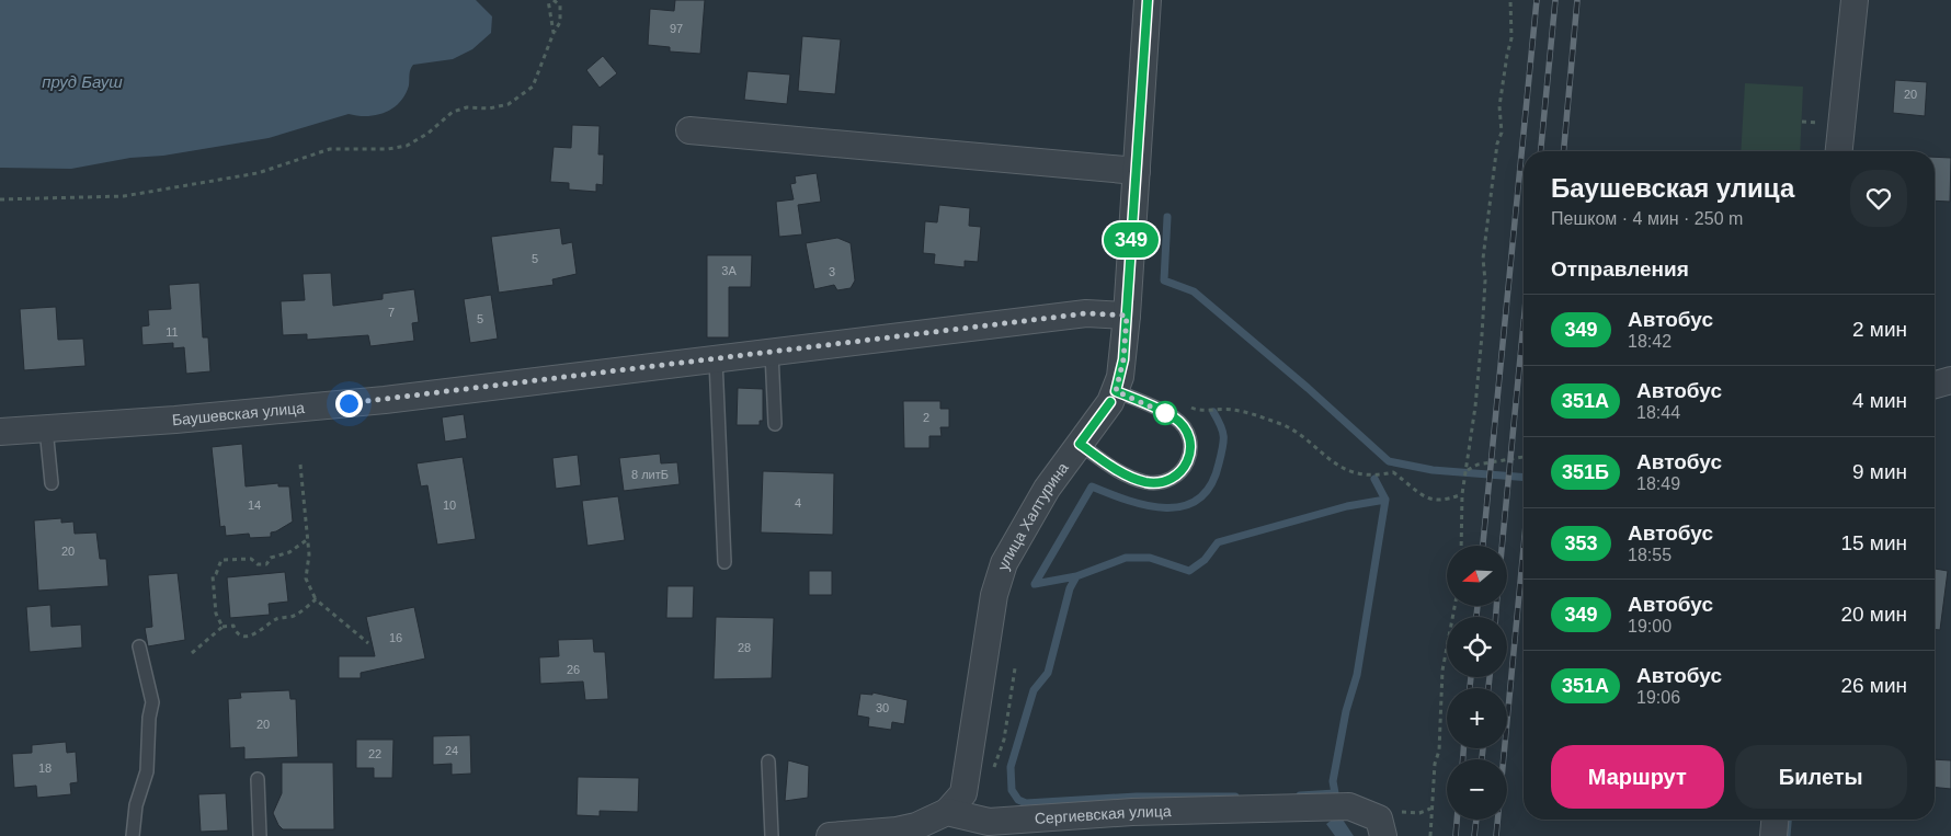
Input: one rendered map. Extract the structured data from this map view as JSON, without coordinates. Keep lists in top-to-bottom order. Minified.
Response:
{"streets":{"street":["Баушевская улица","улица Халтурина","Сергиевская улица"]},"crossings":[["Баушевская улица","улица Халтурина"],["улица Халтурина","Сергиевская улица"]],"water":["пруд Бауш"],"lines":["bus line 349"],"house_numbers":["97","20","5","3А","3","7","5","11","2","8 литБ","4","14","10","20","16","28","26","30","20","24","22","18"],"north":"left","page":{"on_map":"349","heading":[["Баушевская улица","Пешком · 4 мин · 250 m"],"Отправления"],"list":[{"mark":"349","name":"Автобус","note":"18:42","value":"2 мин"},{"mark":"351А","name":"Автобус","note":"18:44","value":"4 мин"},{"mark":"351Б","name":"Автобус","note":"18:49","value":"9 мин"},{"mark":"353","name":"Автобус","note":"18:55","value":"15 мин"},{"mark":"349","name":"Автобус","note":"19:00","value":"20 мин"},{"mark":"351А","name":"Автобус","note":"19:06","value":"26 мин"}],"map_buttons":["+","−"],"buttons":["Маршрут","Билеты"]}}
